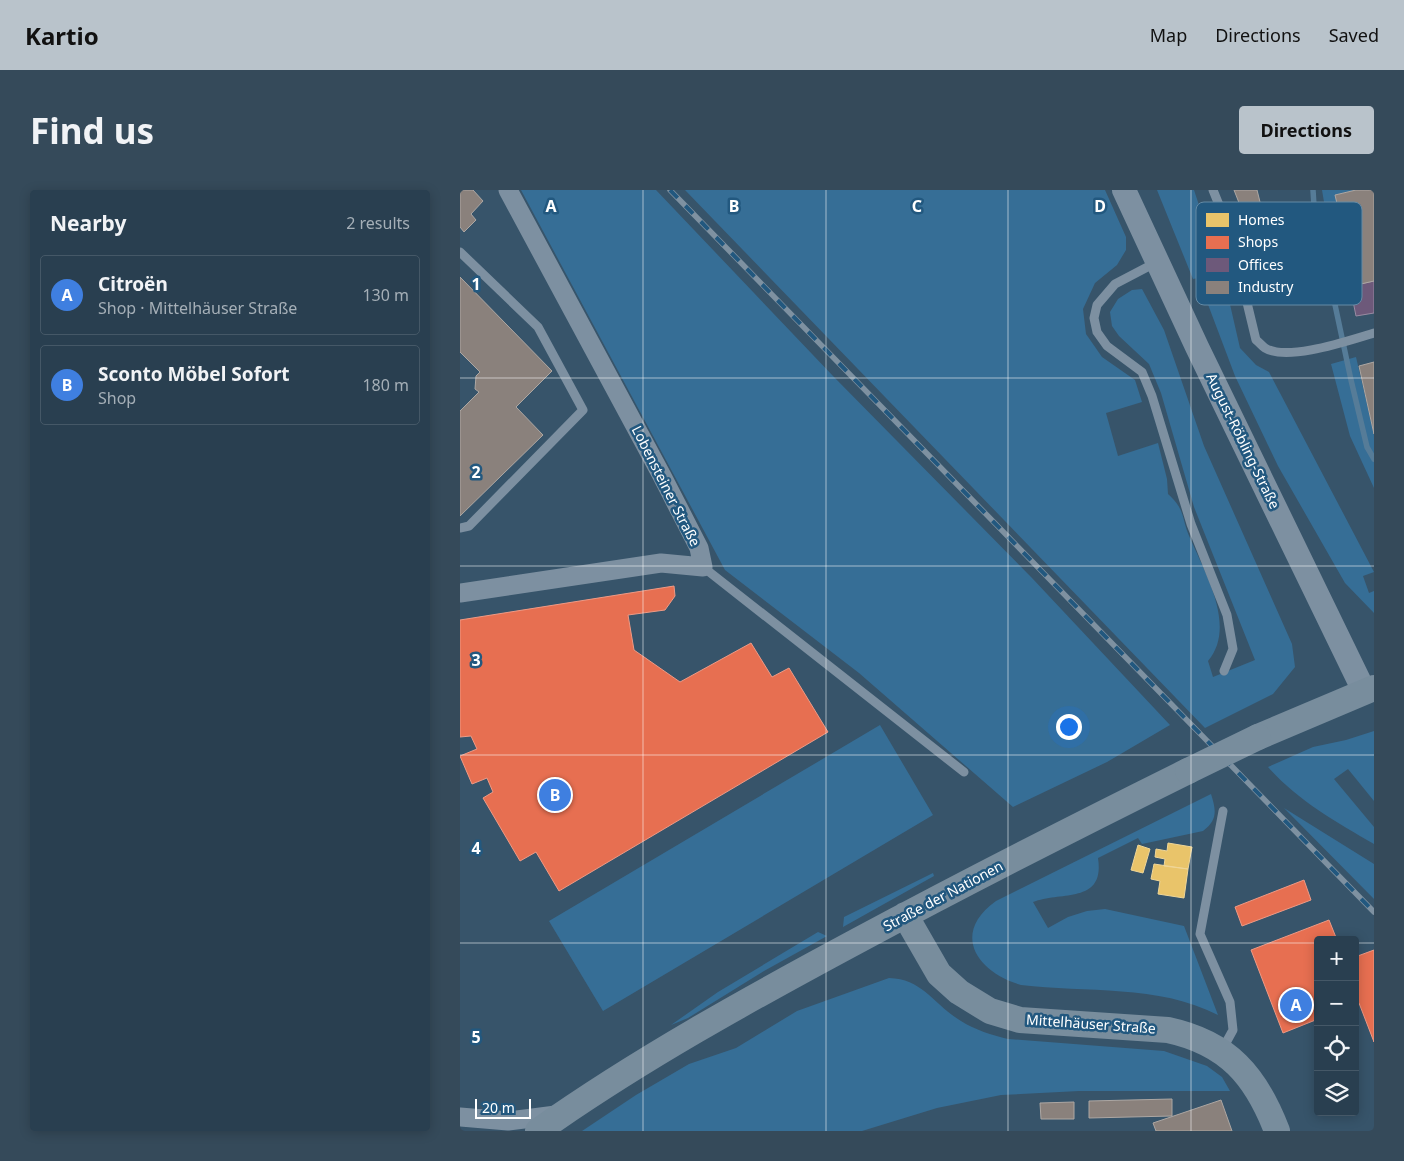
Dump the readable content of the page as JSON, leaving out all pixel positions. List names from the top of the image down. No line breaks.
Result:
{"streets":{"main road":["Straße der Nationen","Mittelhäuser Straße"],"street":["August-Röbling-Straße","Lobensteiner Straße"]},"crossings":[["August-Röbling-Straße","Straße der Nationen"],["Straße der Nationen","Mittelhäuser Straße"]],"legend":["Homes","Shops","Offices","Industry"],"scale_bar":"20 m","page":{"header":"Kartio","nav":["Map","Directions","Saved"],"buttons":"Directions","title":"Find us","heading":["Nearby","2 results"],"list":[{"mark":"A","name":"Citroën","note":"Shop · Mittelhäuser Straße","value":"130 m"},{"mark":"B","name":"Sconto Möbel Sofort","note":"Shop","value":"180 m"}],"pins":["B","A"],"map_buttons":["+","−"],"scale":"20 m"},"grid":{"columns":["A","B","C","D"],"rows":["1","2","3","4","5"]}}
